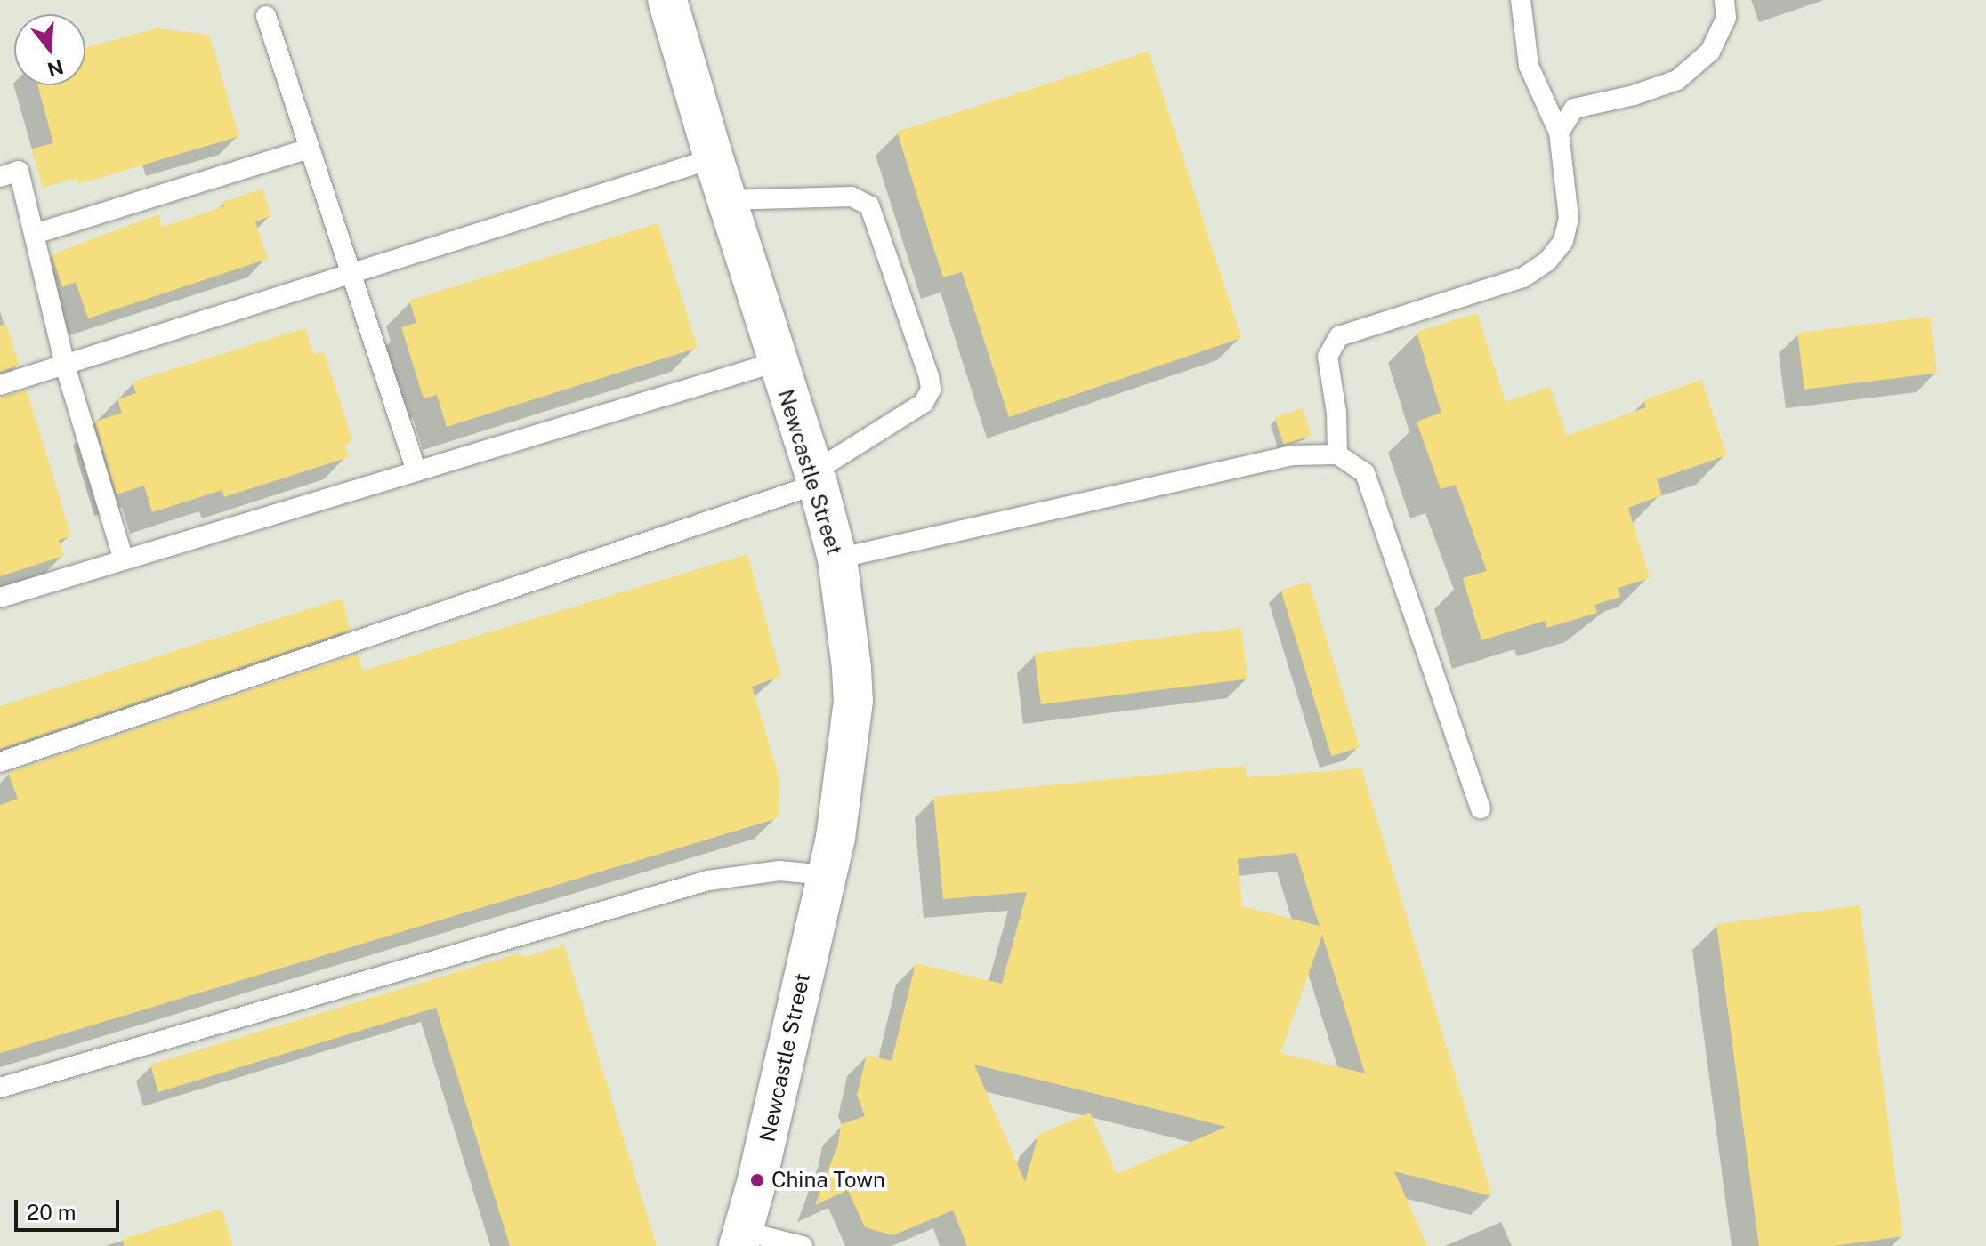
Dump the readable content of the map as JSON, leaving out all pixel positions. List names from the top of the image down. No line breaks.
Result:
{"streets":{"street":["Newcastle Street"]},"places":["China Town"],"scale_bar":"20 m","north":"bottom"}
